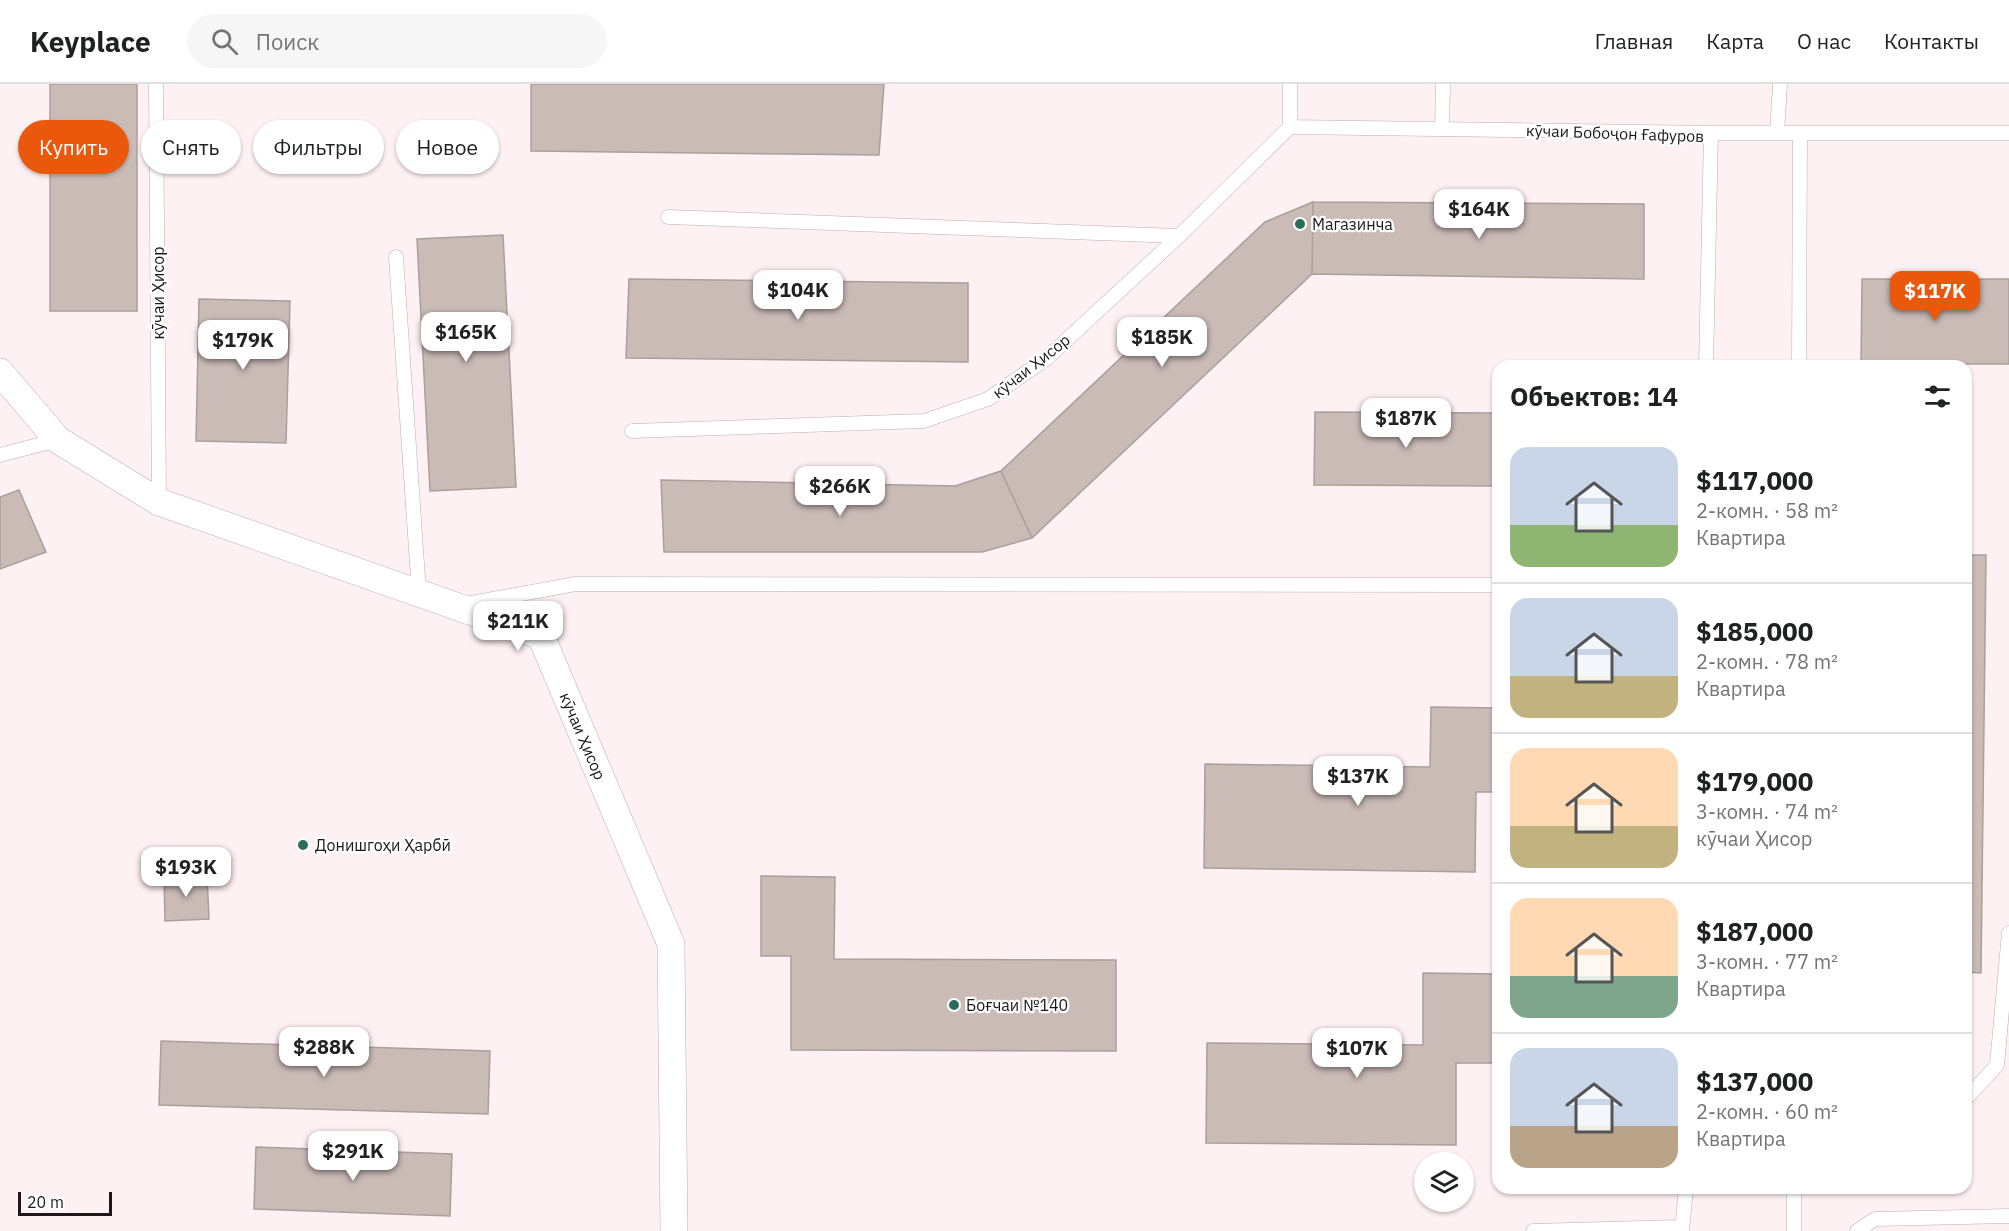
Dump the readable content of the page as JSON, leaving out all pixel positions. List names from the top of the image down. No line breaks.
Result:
{"streets":{"street":["кӯчаи Ҳисор"],"lane":["кӯчаи Бобоҷон Ғафуров"]},"crossings":[["кӯчаи Бобоҷон Ғафуров","кӯчаи Ҳисор"]],"places":["Магазинча","Донишгоҳи Ҳарбӣ","Боғчаи №140"],"scale_bar":"20 m","page":{"header":"Keyplace","search":"Поиск","nav":["Главная","Карта","О нас","Контакты"],"chip":["Купить","Снять","Фильтры","Новое"],"price":["$164K","$104K","$117K","$165K","$185K","$179K","$187K","$266K","$211K","$137K","$193K","$288K","$107K","$291K"],"heading":"Объектов: 14","list":[{"name":"$117,000","note":"2-комн. · 58 m² · Квартира"},{"name":"$185,000","note":"2-комн. · 78 m² · Квартира"},{"name":"$179,000","note":"3-комн. · 74 m² · кӯчаи Ҳисор"},{"name":"$187,000","note":"3-комн. · 77 m² · Квартира"},{"name":"$137,000","note":"2-комн. · 60 m² · Квартира"}],"scale":"20 m"}}
